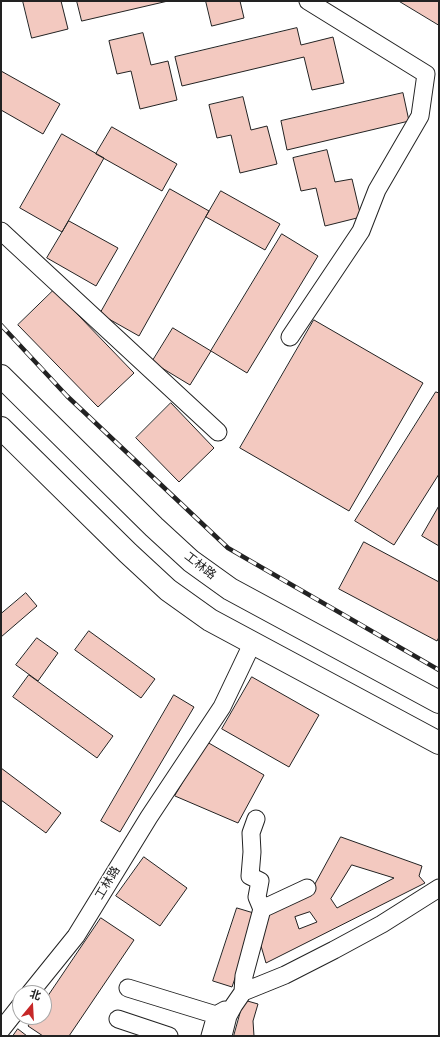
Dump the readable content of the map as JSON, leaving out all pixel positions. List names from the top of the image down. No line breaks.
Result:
{"streets":{"highway":["工林路"]},"north":"top"}
